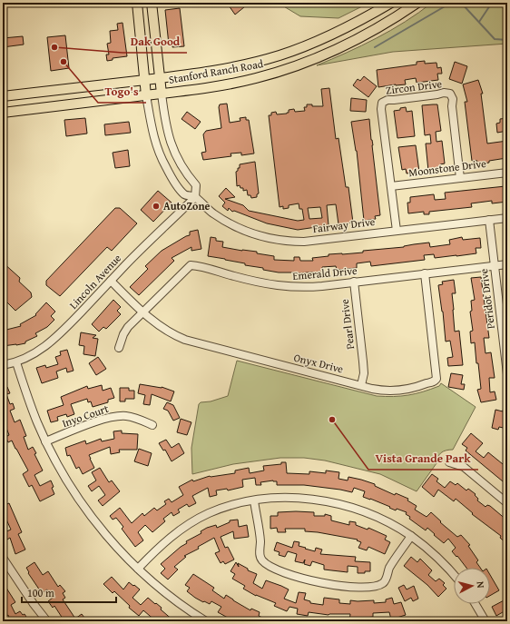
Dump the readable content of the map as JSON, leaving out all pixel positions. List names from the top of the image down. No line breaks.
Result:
{"streets":{"main road":["Stanford Ranch Road","Fairway Drive"],"street":["Zircon Drive","Moonstone Drive","Emerald Drive","Lincoln Avenue","Peridot Drive","Pearl Drive","Onyx Drive","Inyo Court"]},"crossings":[["Stanford Ranch Road","Fairway Drive"],["Zircon Drive","Moonstone Drive"],["Zircon Drive","Fairway Drive"],["Fairway Drive","Lincoln Avenue"],["Fairway Drive","Peridot Drive"],["Emerald Drive","Peridot Drive"],["Emerald Drive","Pearl Drive"],["Emerald Drive","Onyx Drive"],["Lincoln Avenue","Onyx Drive"],["Pearl Drive","Onyx Drive"]],"places":["Dak Good","Togo's","AutoZone","Vista Grande Park"],"scale_bar":"100 m","north":"right"}
